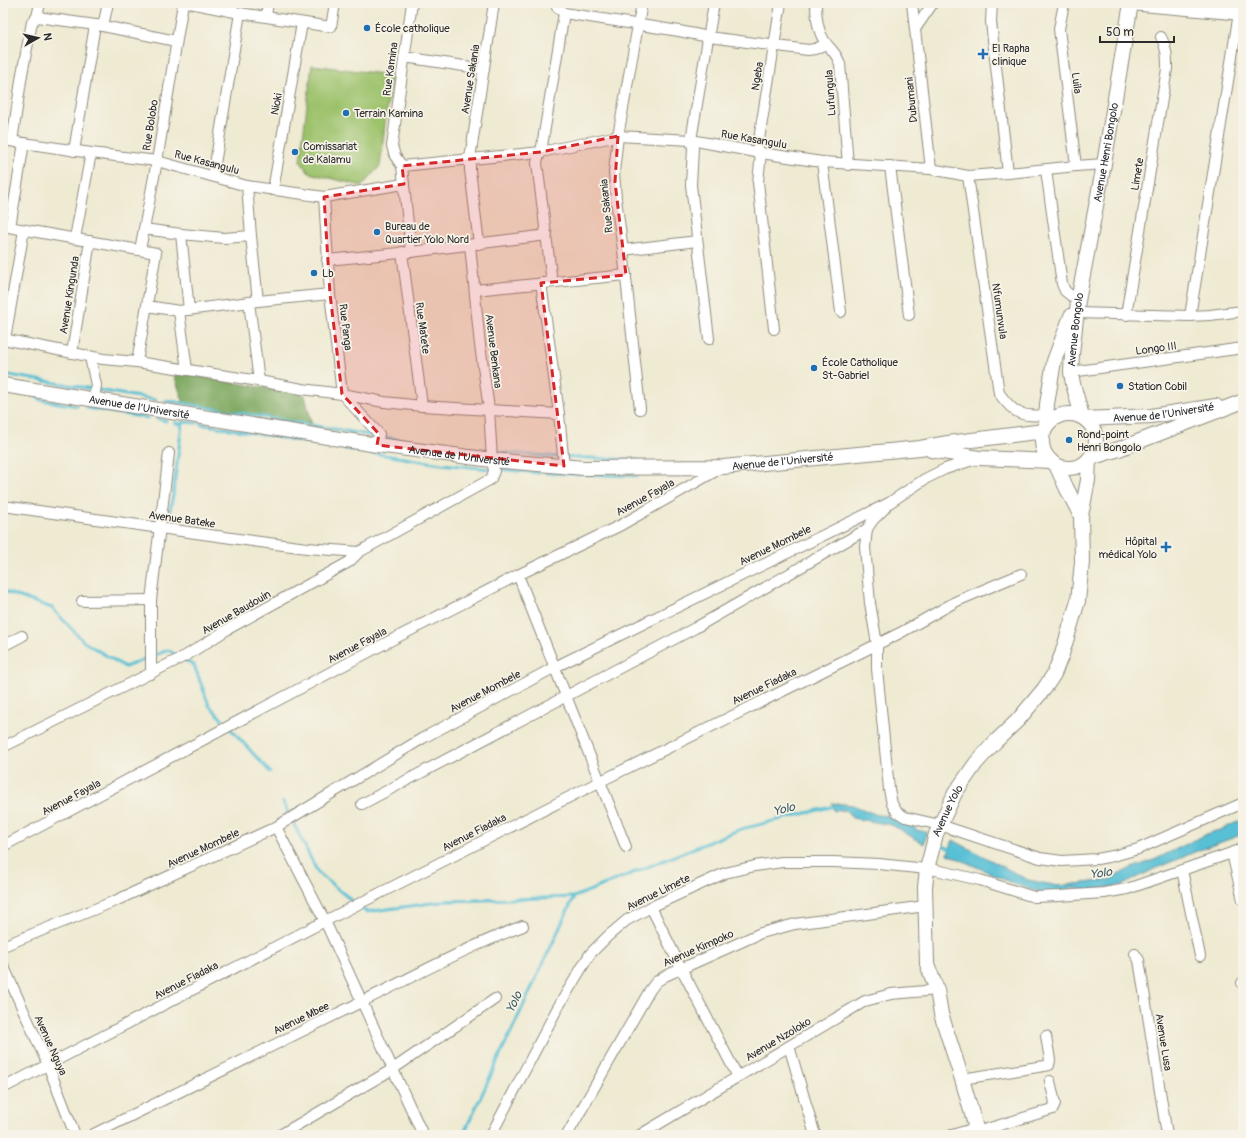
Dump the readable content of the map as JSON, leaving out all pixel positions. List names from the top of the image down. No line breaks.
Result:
{"streets":{"main road":["Avenue Henri Bongolo","Avenue Bongolo","Avenue de l’Université","Avenue Yolo"],"street":["Rue Kamina","Ngeba","Avenue Sakania","Luila","Lufungula","Dubumani","Nioki","Rue Bolobo","Rue Kasangulu","Limete","Rue Sakania","Avenue Kingunda","Nfumunvula","Rue Panga","Rue Matete","Longo III","Avenue Benkana","Avenue Fayala","Avenue Bateke","Avenue Mombele","Avenue Baudouin","Avenue Fiadaka","Avenue Limete","Avenue Kimpoko","Avenue Mbee","Avenue Nzoloko","Avenue Lusa","Avenue Nguya"]},"crossings":[["Rue Kamina","Rue Kasangulu"],["Rue Kamina","Rue Matete"],["Ngeba","Rue Kasangulu"],["Avenue Sakania","Rue Kasangulu"],["Avenue Sakania","Avenue Benkana"],["Luila","Rue Kasangulu"],["Lufungula","Rue Kasangulu"],["Dubumani","Rue Kasangulu"],["Nioki","Rue Kasangulu"],["Rue Bolobo","Rue Kasangulu"],["Rue Kasangulu","Avenue Henri Bongolo"],["Rue Kasangulu","Rue Sakania"],["Rue Kasangulu","Nfumunvula"],["Rue Kasangulu","Rue Panga"],["Rue Kasangulu","Rue Matete"],["Avenue Henri Bongolo","Avenue Bongolo"],["Nfumunvula","Avenue Bongolo"],["Nfumunvula","Avenue de l’Université"],["Nfumunvula","Avenue Yolo"],["Avenue Bongolo","Longo III"],["Avenue Bongolo","Avenue de l’Université"],["Avenue Bongolo","Avenue Yolo"],["Avenue Benkana","Avenue de l’Université"],["Avenue Benkana","Avenue Baudouin"],["Avenue de l’Université","Avenue Fayala"],["Avenue de l’Université","Avenue Mombele"],["Avenue de l’Université","Avenue Yolo"],["Avenue Bateke","Avenue Baudouin"],["Avenue Fiadaka","Avenue Nguya"],["Avenue Yolo","Avenue Limete"],["Avenue Yolo","Avenue Kimpoko"],["Avenue Yolo","Avenue Nzoloko"]],"water":["Yolo"],"places":{"other":["École catholique","Terrain Kamina","Comissariat de Kalamu","Bureau de Quartier Yolo Nord","Lb","École Catholique St-Gabriel","Station Cobil","Rond-point Henri Bongolo"],"health":["El Rapha clinique","Hôpital médical Yolo"]},"scale_bar":"50 m","north":"right"}
